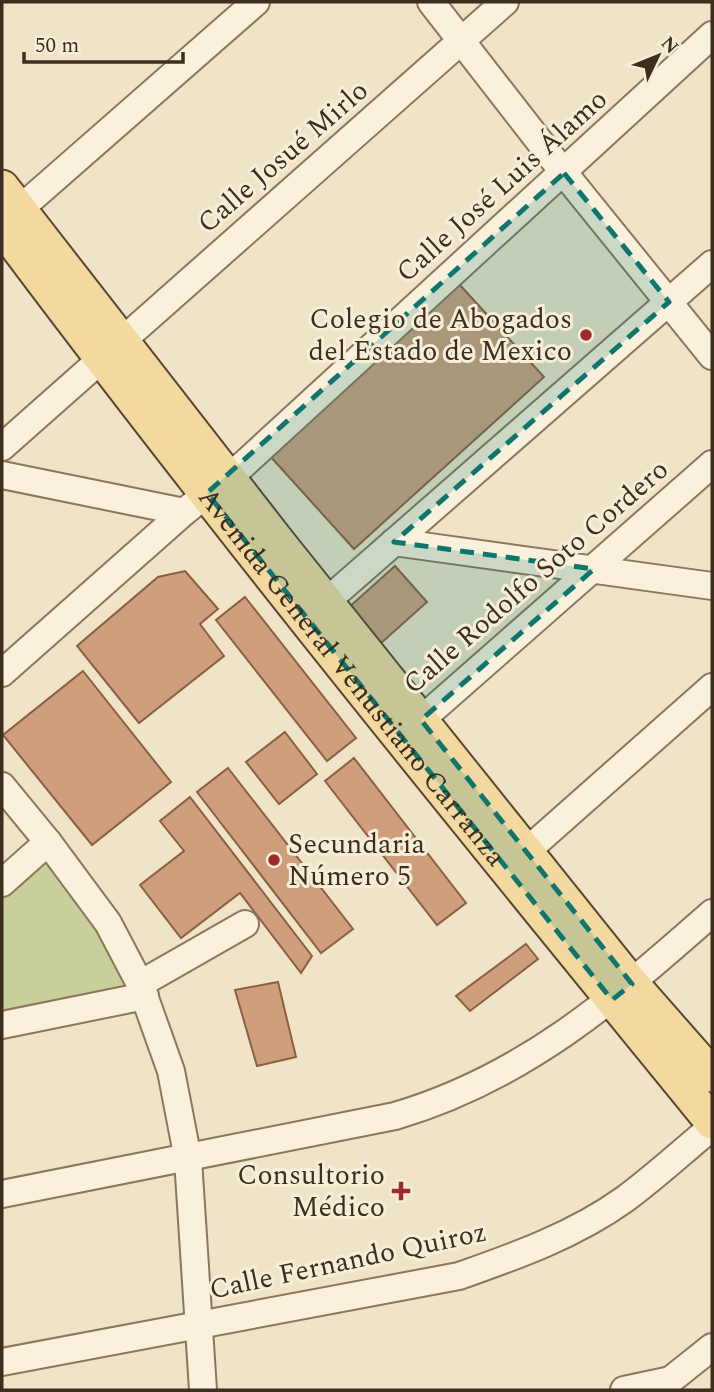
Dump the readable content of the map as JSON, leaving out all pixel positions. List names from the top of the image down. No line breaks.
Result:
{"streets":{"main road":["Avenida General Venustiano Carranza"],"street":["Calle Josué Mirlo","Calle José Luis Álamo","Calle Rodolfo Soto Cordero","Calle Fernando Quiroz"]},"crossings":[["Calle Josué Mirlo","Avenida General Venustiano Carranza"],["Calle José Luis Álamo","Avenida General Venustiano Carranza"],["Calle Rodolfo Soto Cordero","Avenida General Venustiano Carranza"]],"places":{"other":["Colegio de Abogados del Estado de Mexico","Secundaria Número 5"],"health":["Consultorio Médico"]},"scale_bar":"50 m","north":"top right"}
